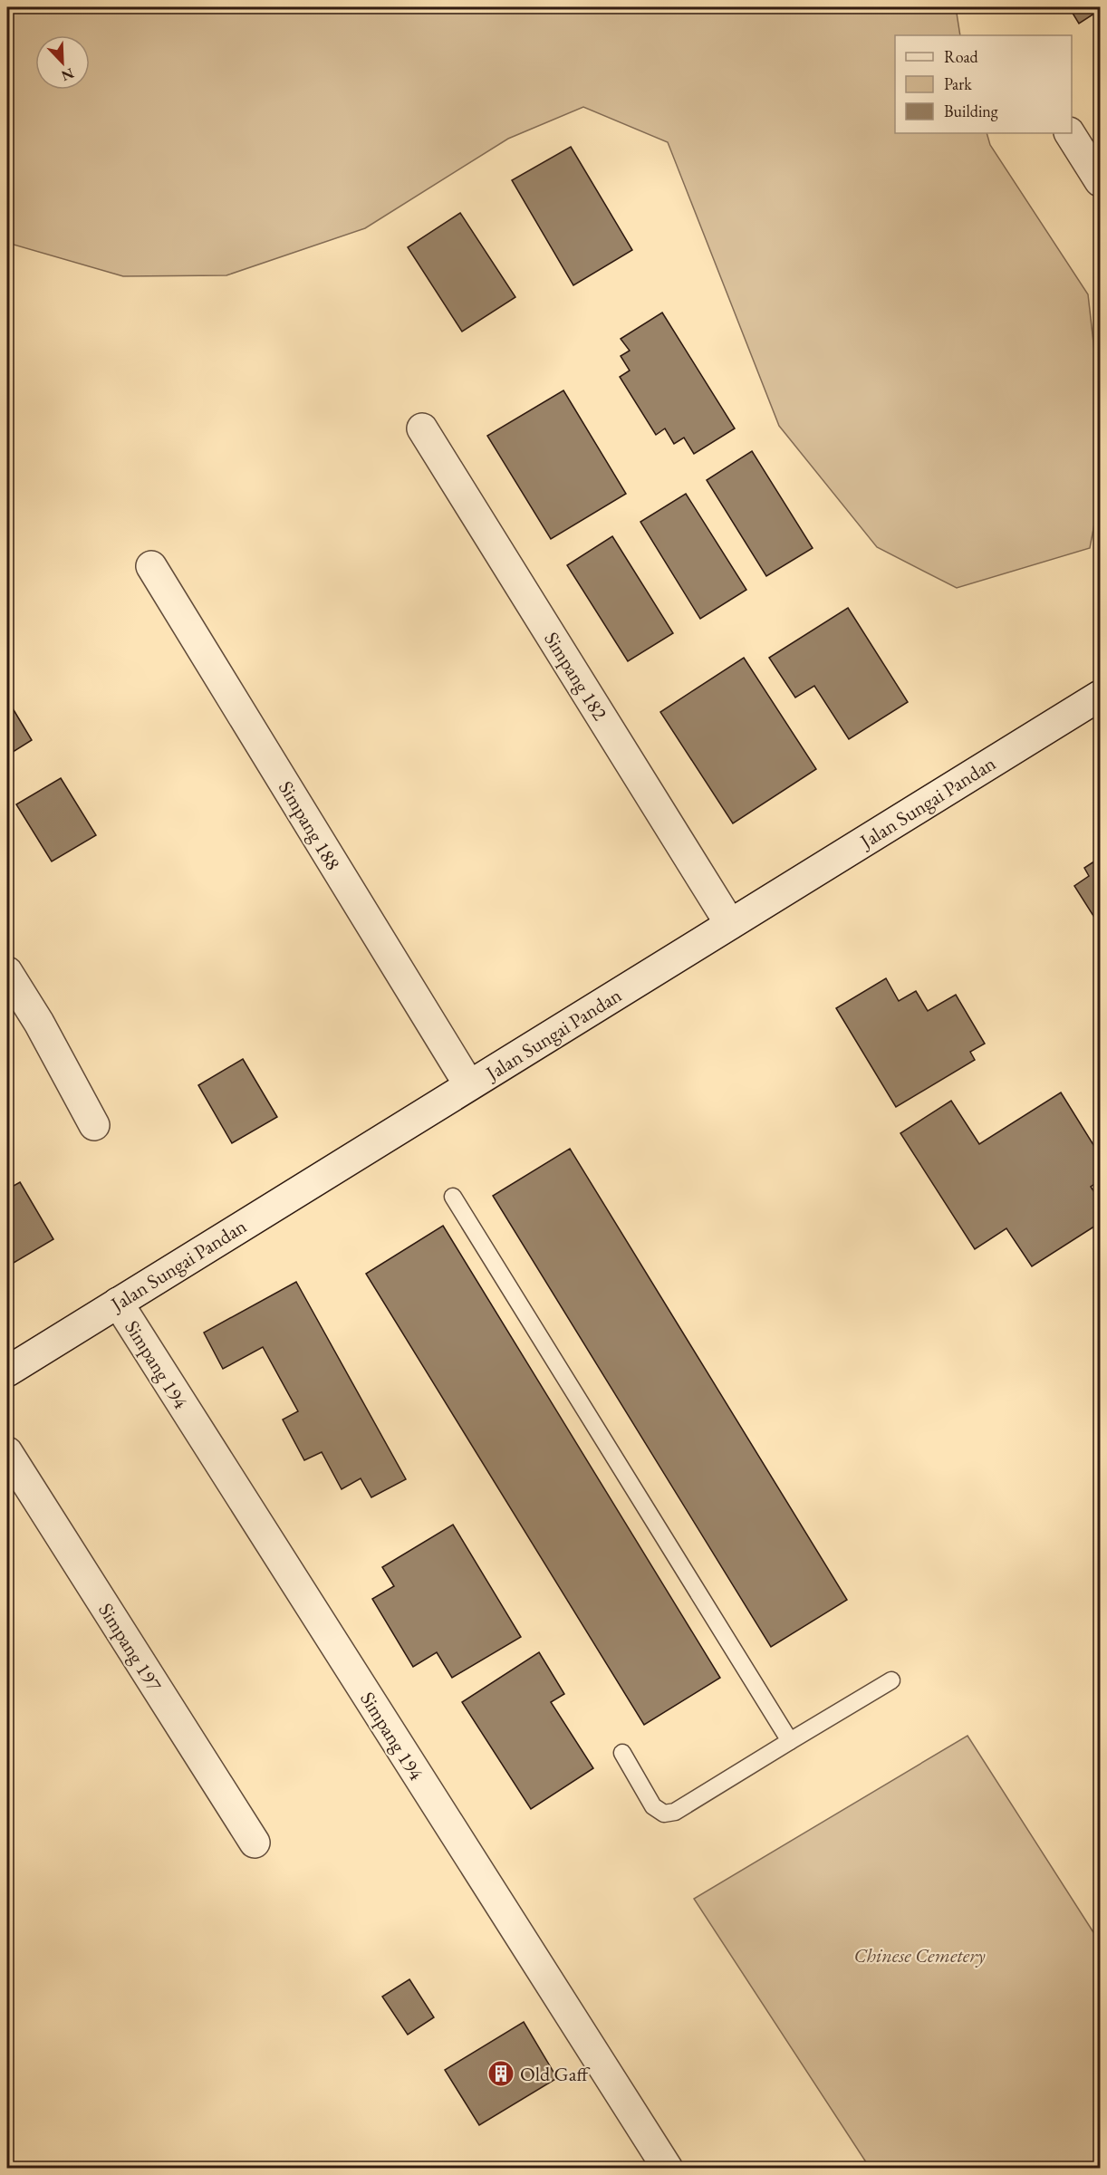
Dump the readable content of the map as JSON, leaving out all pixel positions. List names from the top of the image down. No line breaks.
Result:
{"streets":{"street":["Simpang 182","Jalan Sungai Pandan","Simpang 188","Simpang 194","Simpang 197"]},"crossings":[["Simpang 182","Jalan Sungai Pandan"],["Jalan Sungai Pandan","Simpang 188"],["Jalan Sungai Pandan","Simpang 194"]],"parks":["Chinese Cemetery"],"places":{"building":["Old Gaff"]},"legend":["Road","Park","Building"],"north":"bottom right"}
